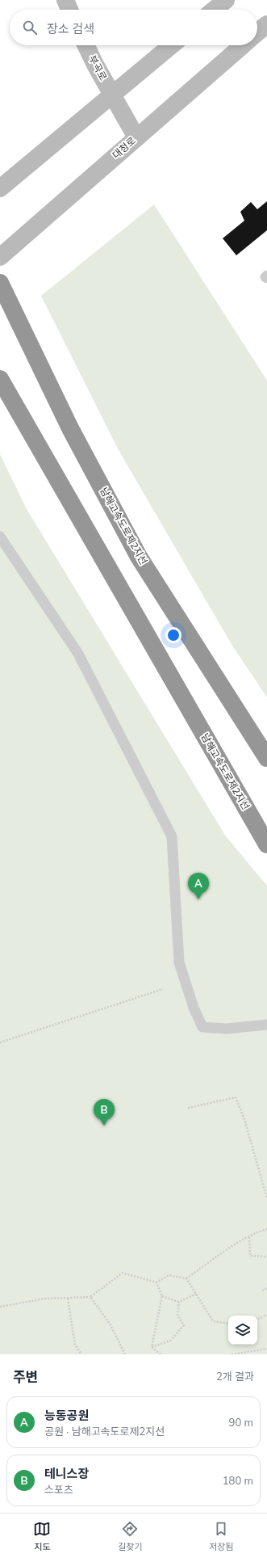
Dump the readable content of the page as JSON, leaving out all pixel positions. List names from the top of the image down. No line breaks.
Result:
{"streets":{"highway":["남해고속도로제2지선"],"main road":["부곡로","대청로"]},"crossings":[["부곡로","대청로"]],"page":{"search":"장소 검색","pins":["A","B"],"heading":["주변","2개 결과"],"list":[{"mark":"A","name":"능동공원","note":"공원 · 남해고속도로제2지선","value":"90 m"},{"mark":"B","name":"테니스장","note":"스포츠","value":"180 m"}],"nav":["지도","길찾기","저장됨"]}}
